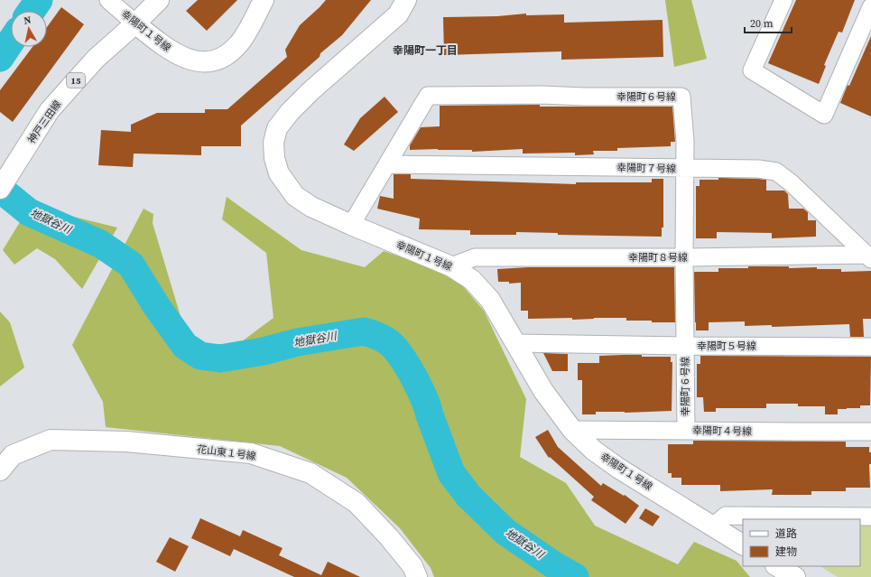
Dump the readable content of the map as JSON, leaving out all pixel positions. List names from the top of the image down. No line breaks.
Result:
{"streets":{"street":["幸陽町１号線","15","幸陽町６号線","神戸三田線","幸陽町７号線","幸陽町８号線","幸陽町５号線","幸陽町４号線","花山東１号線"]},"crossings":[["幸陽町１号線","幸陽町６号線"],["幸陽町１号線","神戸三田線"],["幸陽町１号線","幸陽町８号線"],["幸陽町１号線","幸陽町５号線"],["幸陽町１号線","幸陽町４号線"],["幸陽町６号線","幸陽町７号線"],["幸陽町６号線","幸陽町８号線"],["幸陽町６号線","幸陽町５号線"],["幸陽町６号線","幸陽町４号線"],["幸陽町７号線","幸陽町８号線"]],"districts":["幸陽町一丁目"],"water":["地獄谷川"],"legend":["道路","建物"],"scale_bar":"20 m","north":"top"}
